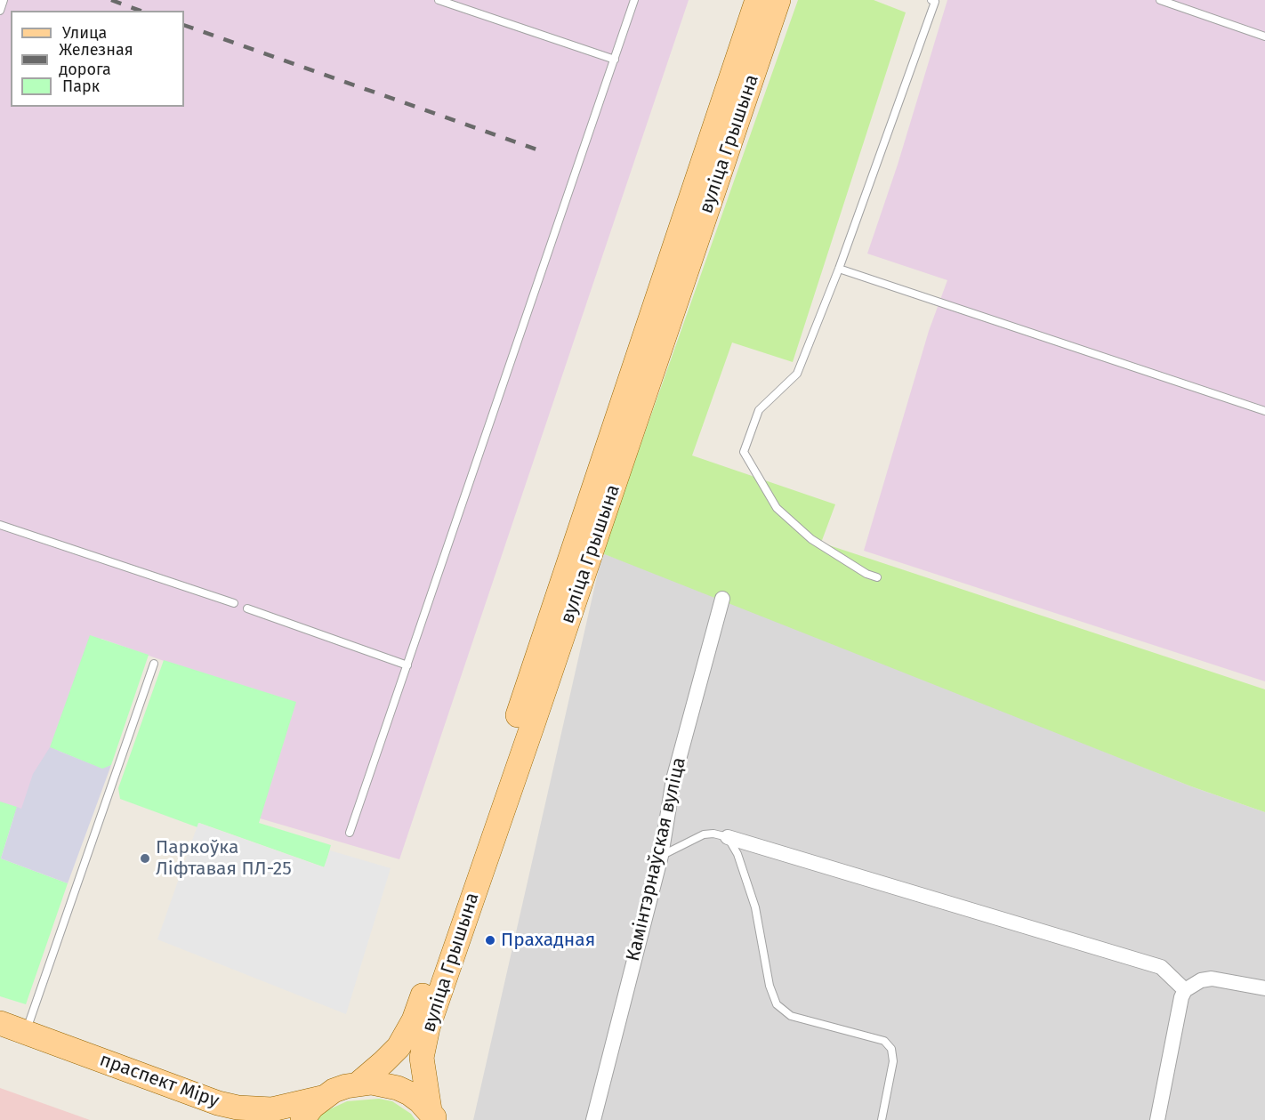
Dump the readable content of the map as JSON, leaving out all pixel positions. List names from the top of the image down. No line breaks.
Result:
{"streets":{"main road":["вуліца Грышына","праспект Міру"],"street":["Камінтэрнаўская вуліца"]},"places":["Паркоўка Ліфтавая ПЛ-25","Прахадная"],"legend":["Улица","Железная дорога","Парк"]}
